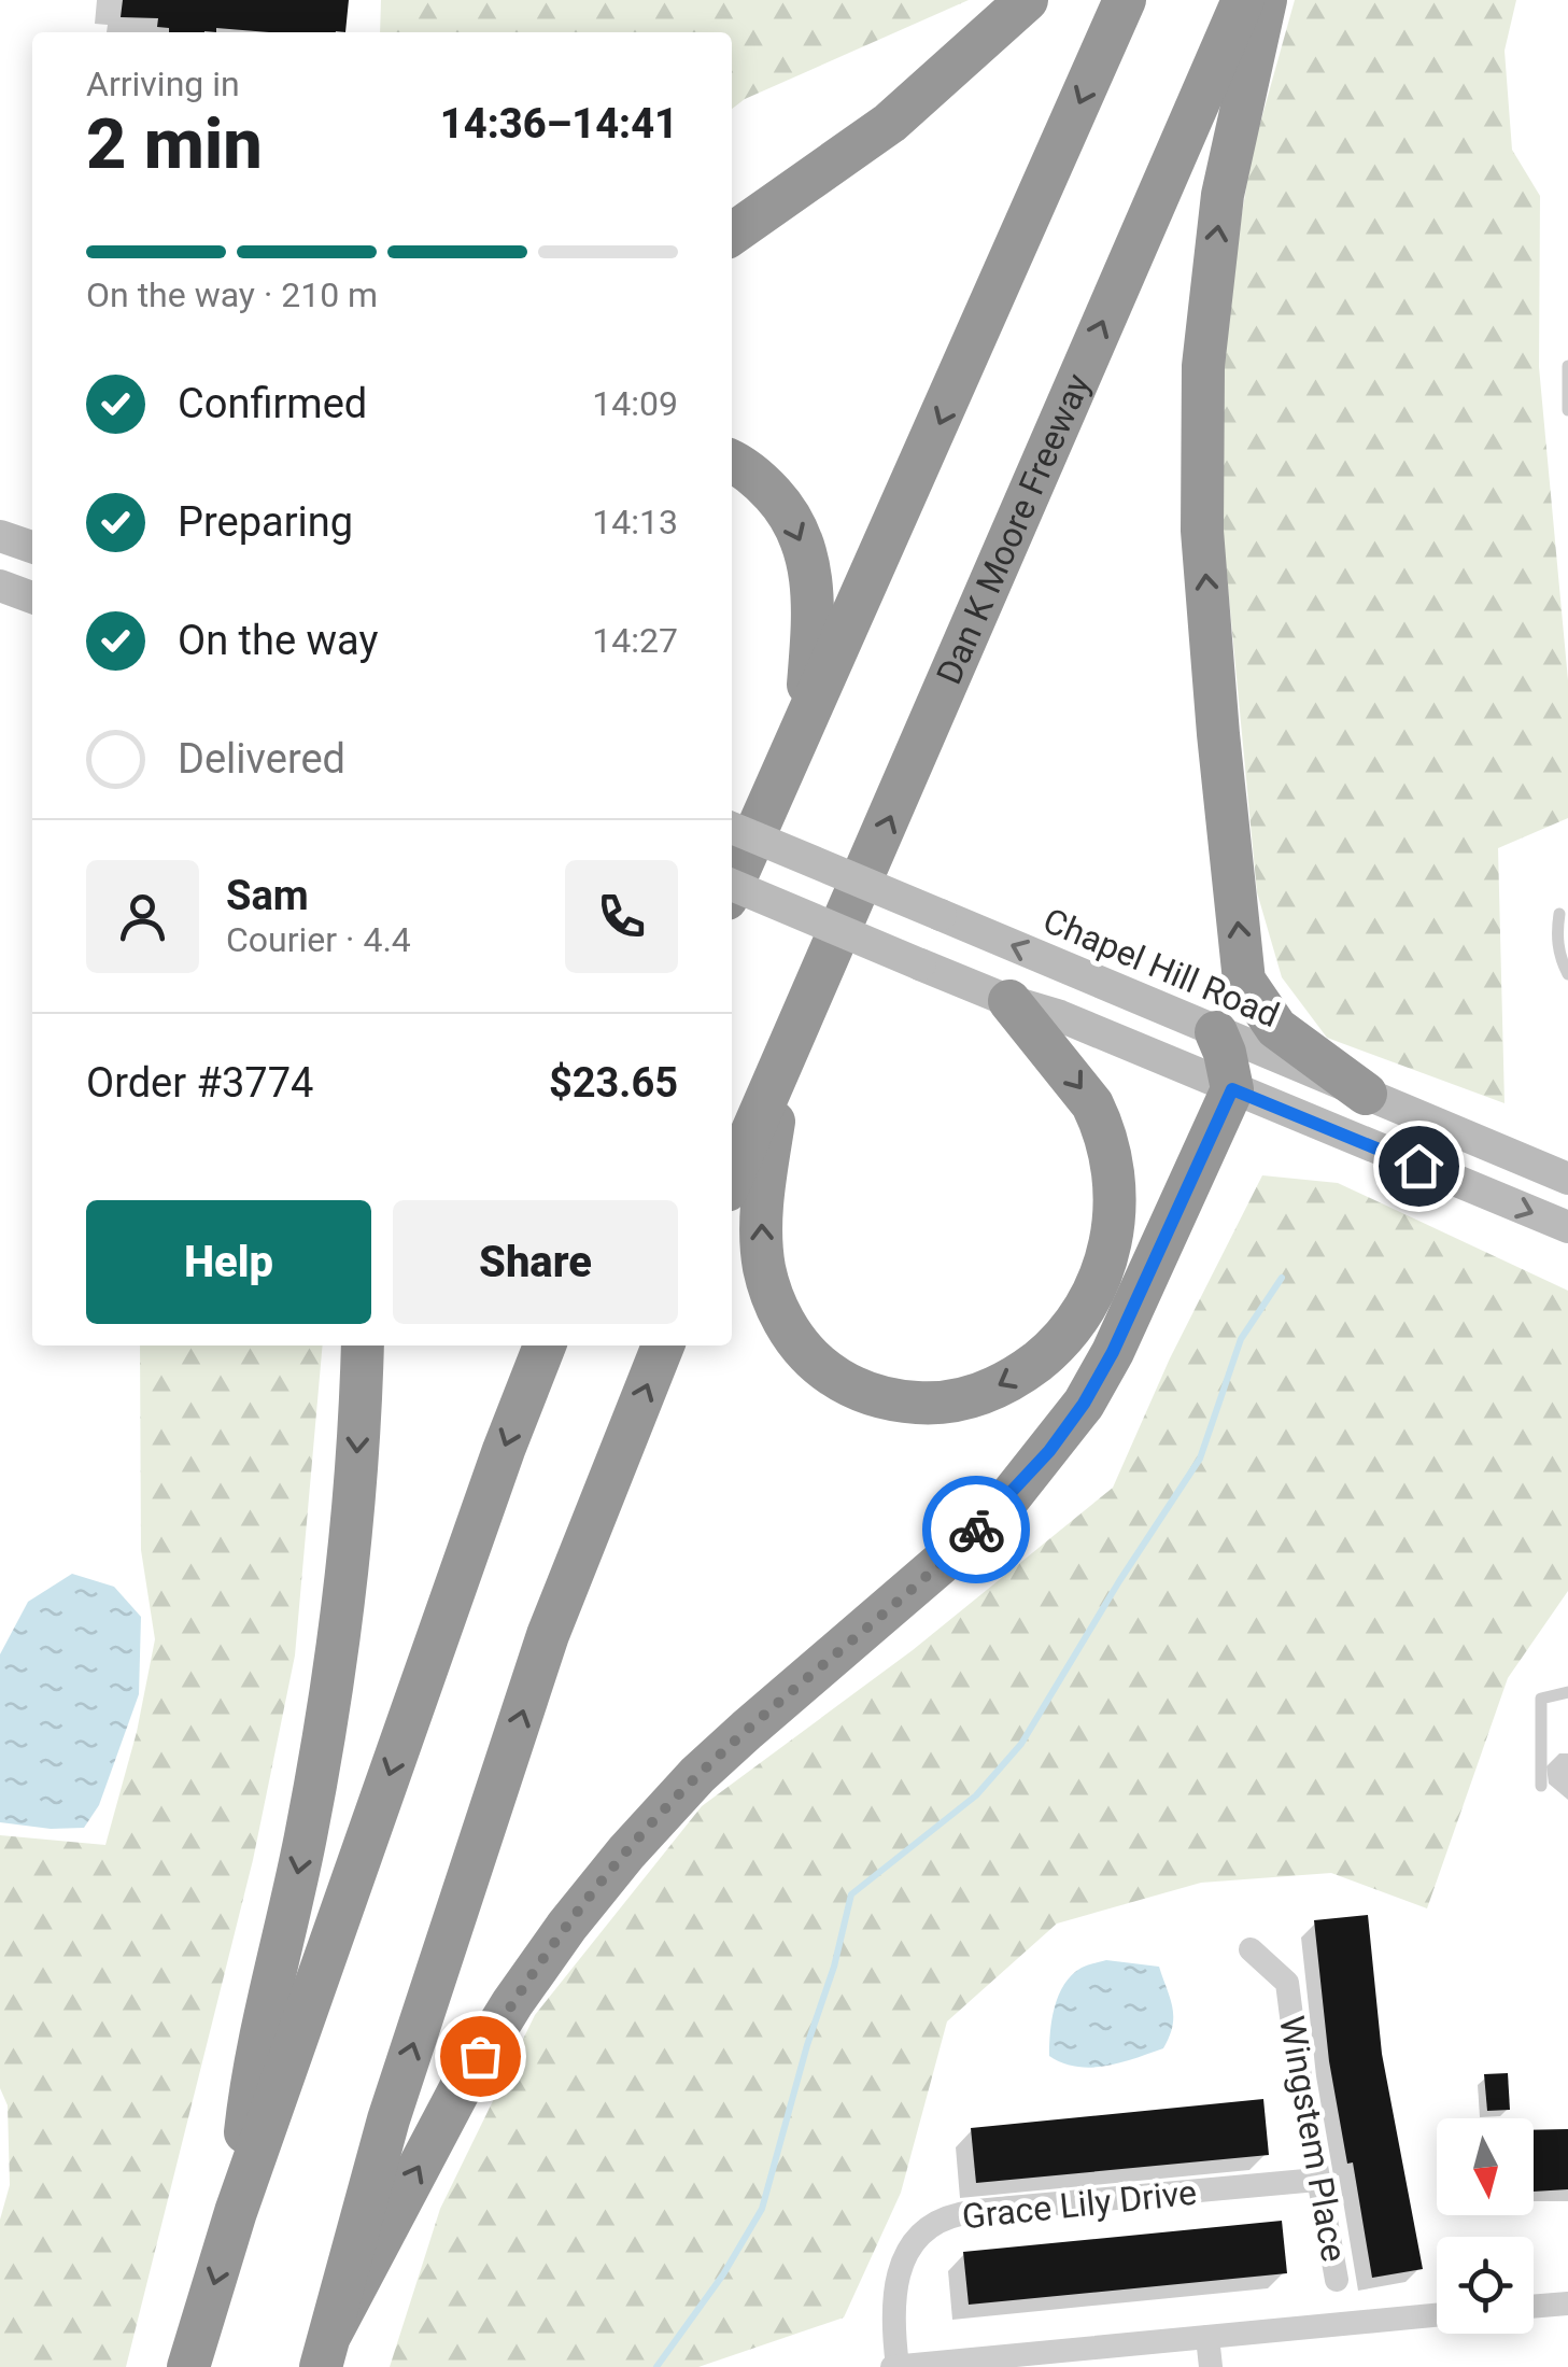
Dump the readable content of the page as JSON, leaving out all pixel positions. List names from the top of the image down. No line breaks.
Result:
{"streets":{"highway":["Dan K Moore Freeway"],"main road":["Chapel Hill Road"],"street":["Wingstem Place","Grace Lily Drive"]},"crossings":[["Wingstem Place","Grace Lily Drive"]],"north":"bottom","page":{"heading":["2 min","Arriving in","14:36–14:41"],"panel":["Sam","Courier · 4.4","Order #3774","$23.65"],"bar":"On the way · 210 m","list":[["Confirmed","14:09"],["Preparing","14:13"],["On the way","14:27"],"Delivered"],"buttons":["Help","Share"]}}
